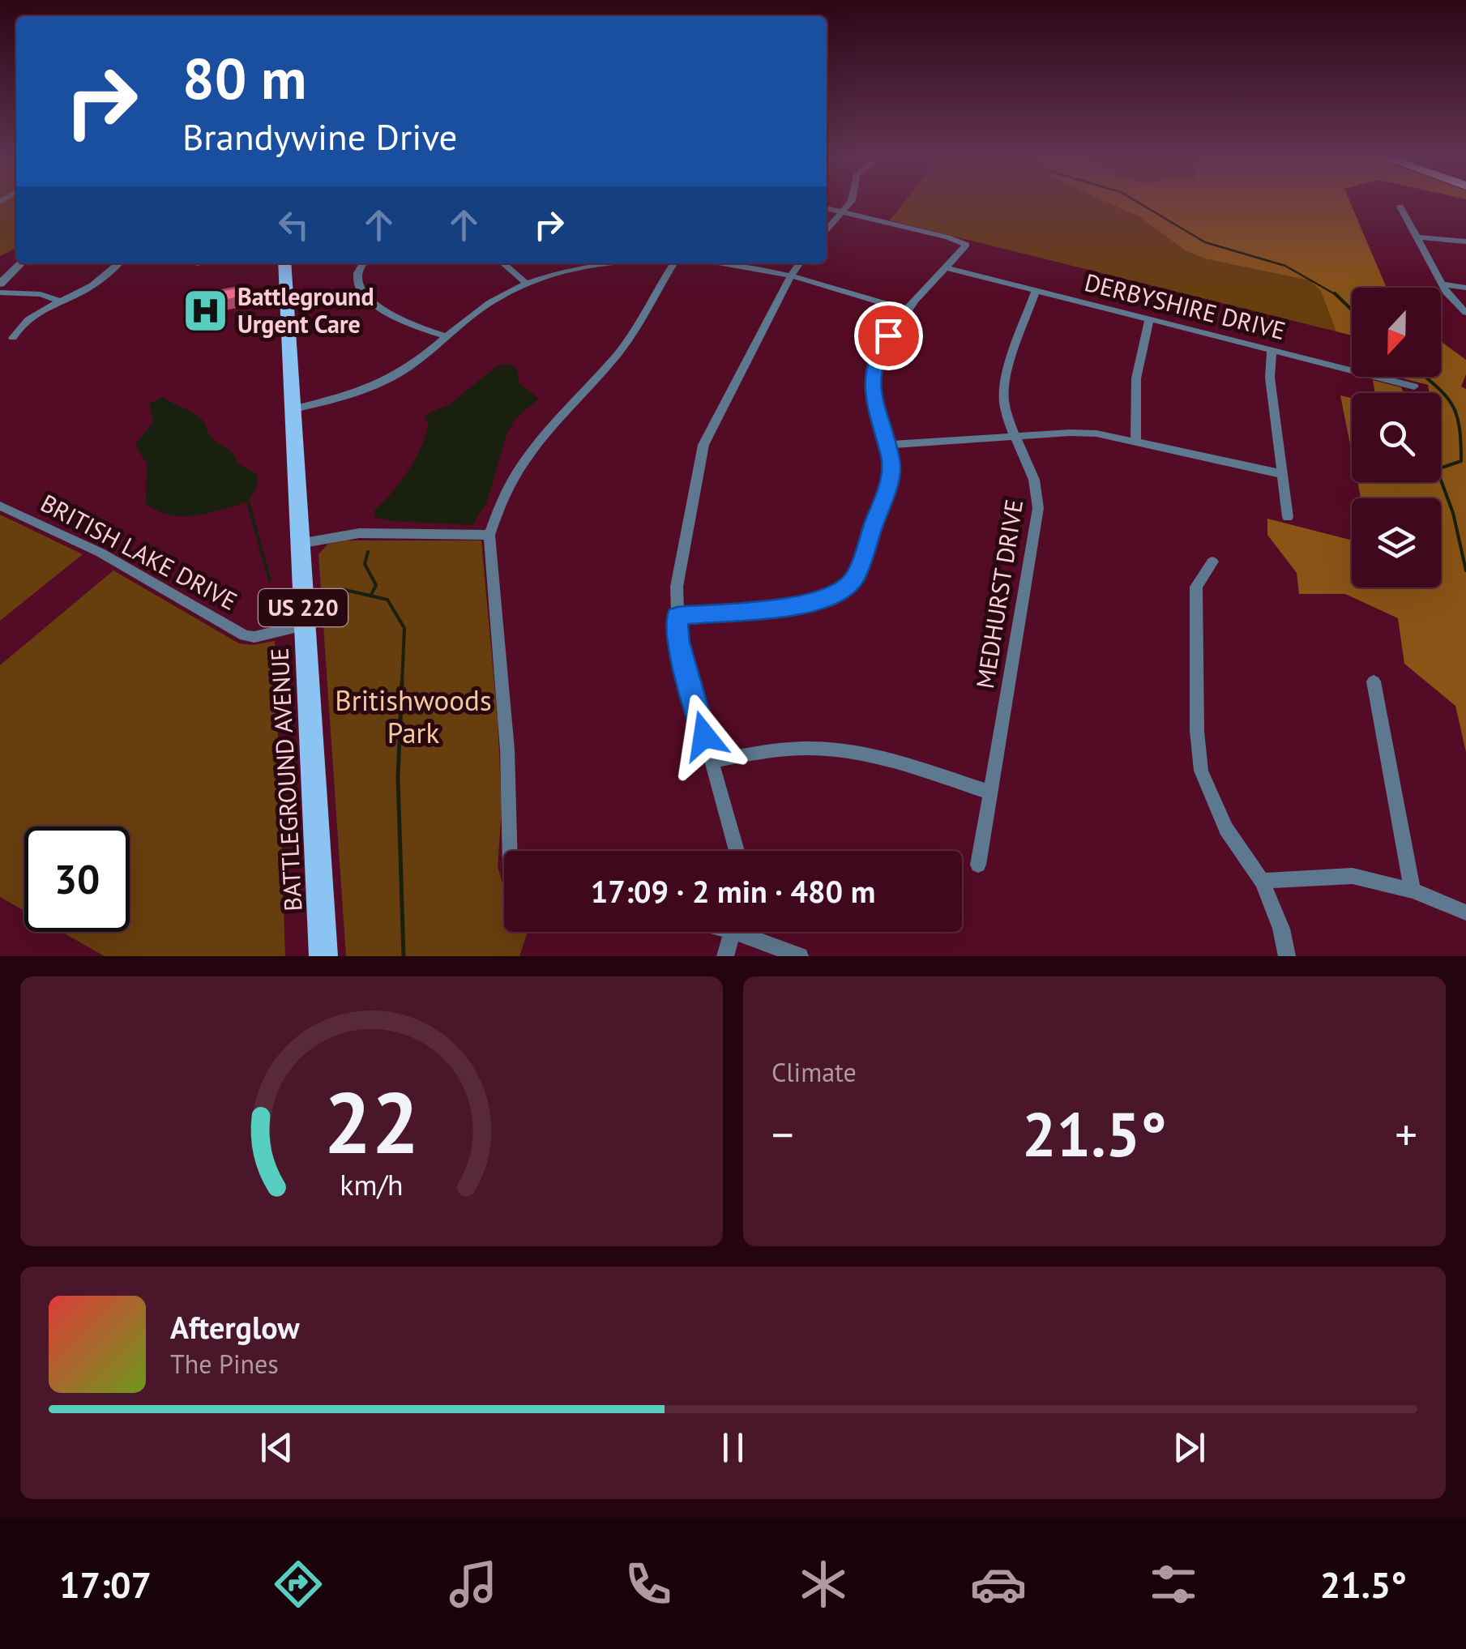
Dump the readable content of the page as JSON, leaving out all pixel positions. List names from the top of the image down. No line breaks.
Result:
{"streets":{"main road":["US 220","BATTLEGROUND AVENUE"],"street":["DERBYSHIRE DRIVE","BRITISH LAKE DRIVE","MEDHURST DRIVE"]},"crossings":[["DERBYSHIRE DRIVE","MEDHURST DRIVE"],["BRITISH LAKE DRIVE","BATTLEGROUND AVENUE"]],"parks":["Britishwoods Park"],"places":{"hospital":["Battleground Urgent Care"]},"north":"bottom","page":{"turn":["80 m","Brandywine Drive"],"limit":"30","trip":"17:09 · 2 min · 480 m","tile":"Climate","heat":["−","21.5°","+"],"song":["Afterglow","The Pines"],"tabs":["17:07","21.5°"],"gauge":["22","km/h"]}}
